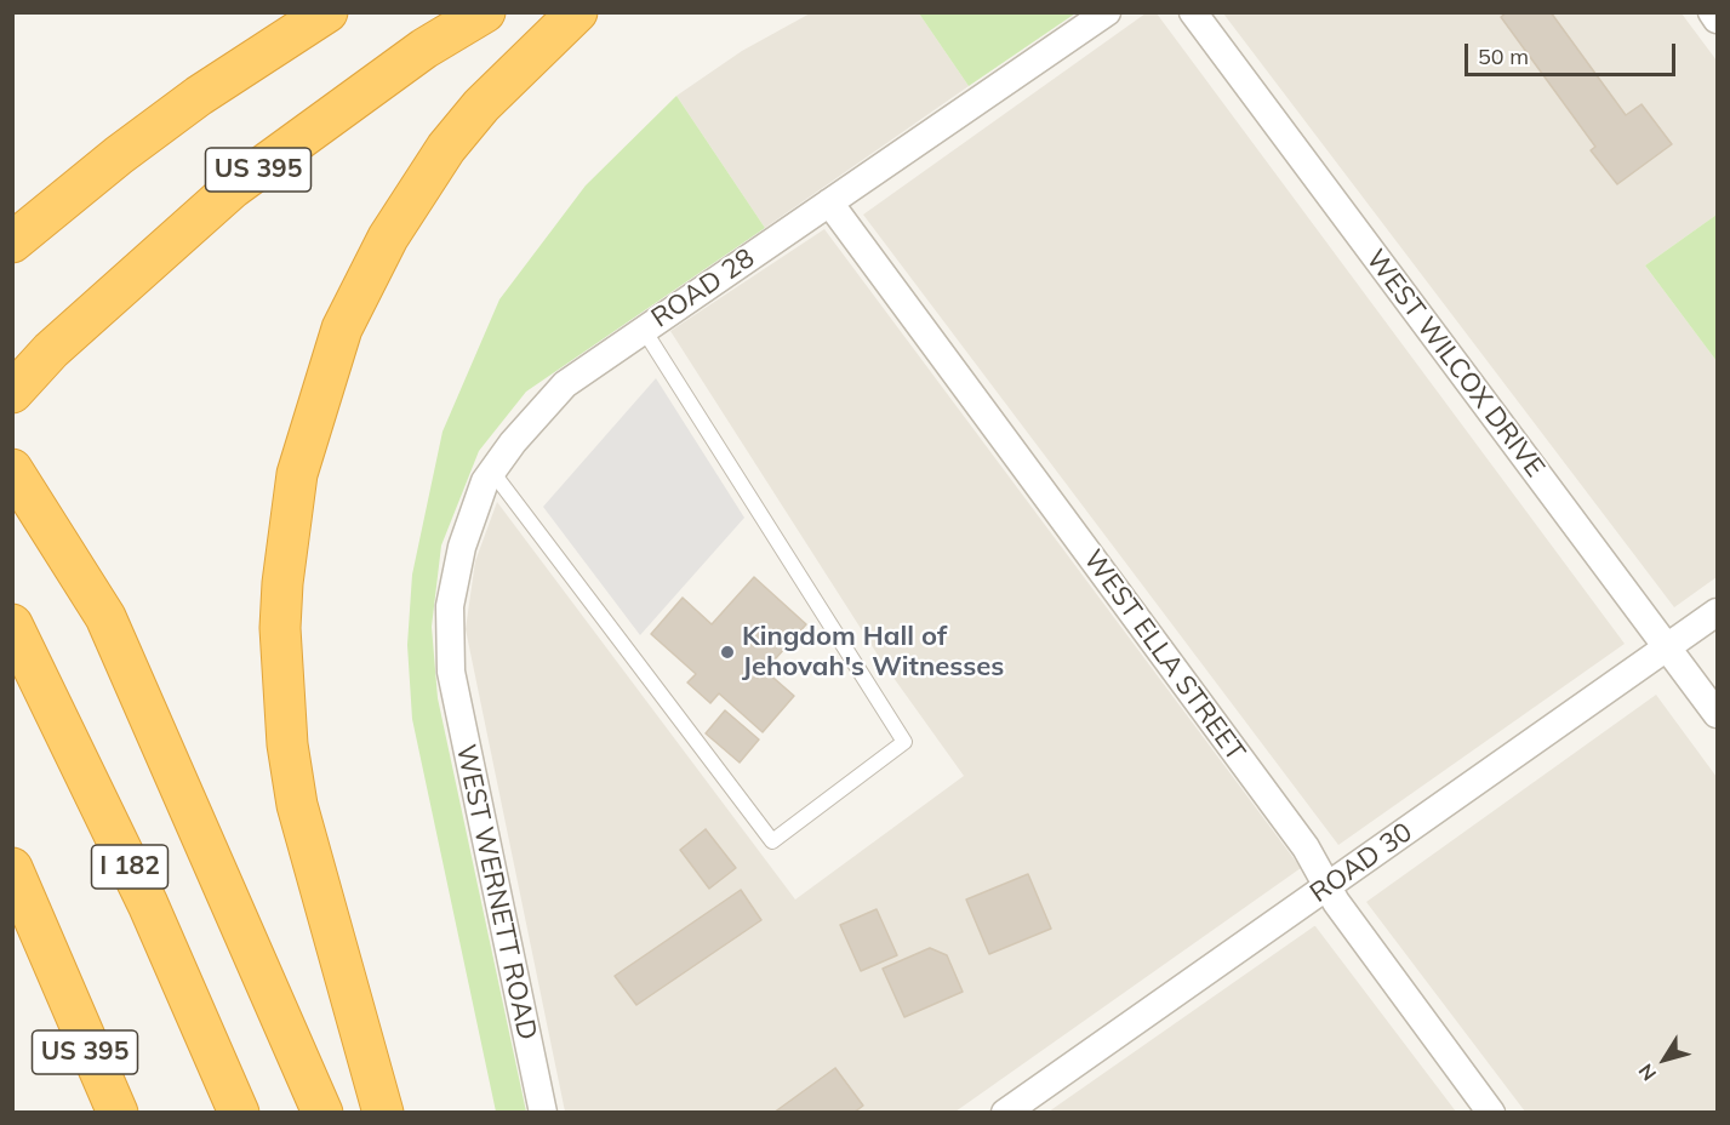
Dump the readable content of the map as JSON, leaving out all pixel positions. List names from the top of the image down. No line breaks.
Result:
{"streets":{"highway":["US 395","I 182"],"street":["ROAD 28","WEST WILCOX DRIVE","WEST ELLA STREET","ROAD 30","WEST WERNETT ROAD"]},"crossings":[["ROAD 28","WEST ELLA STREET"],["ROAD 28","WEST WERNETT ROAD"],["WEST WILCOX DRIVE","ROAD 30"],["WEST ELLA STREET","ROAD 30"]],"places":["Kingdom Hall of Jehovah's Witnesses"],"scale_bar":"50 m","north":"bottom left"}
